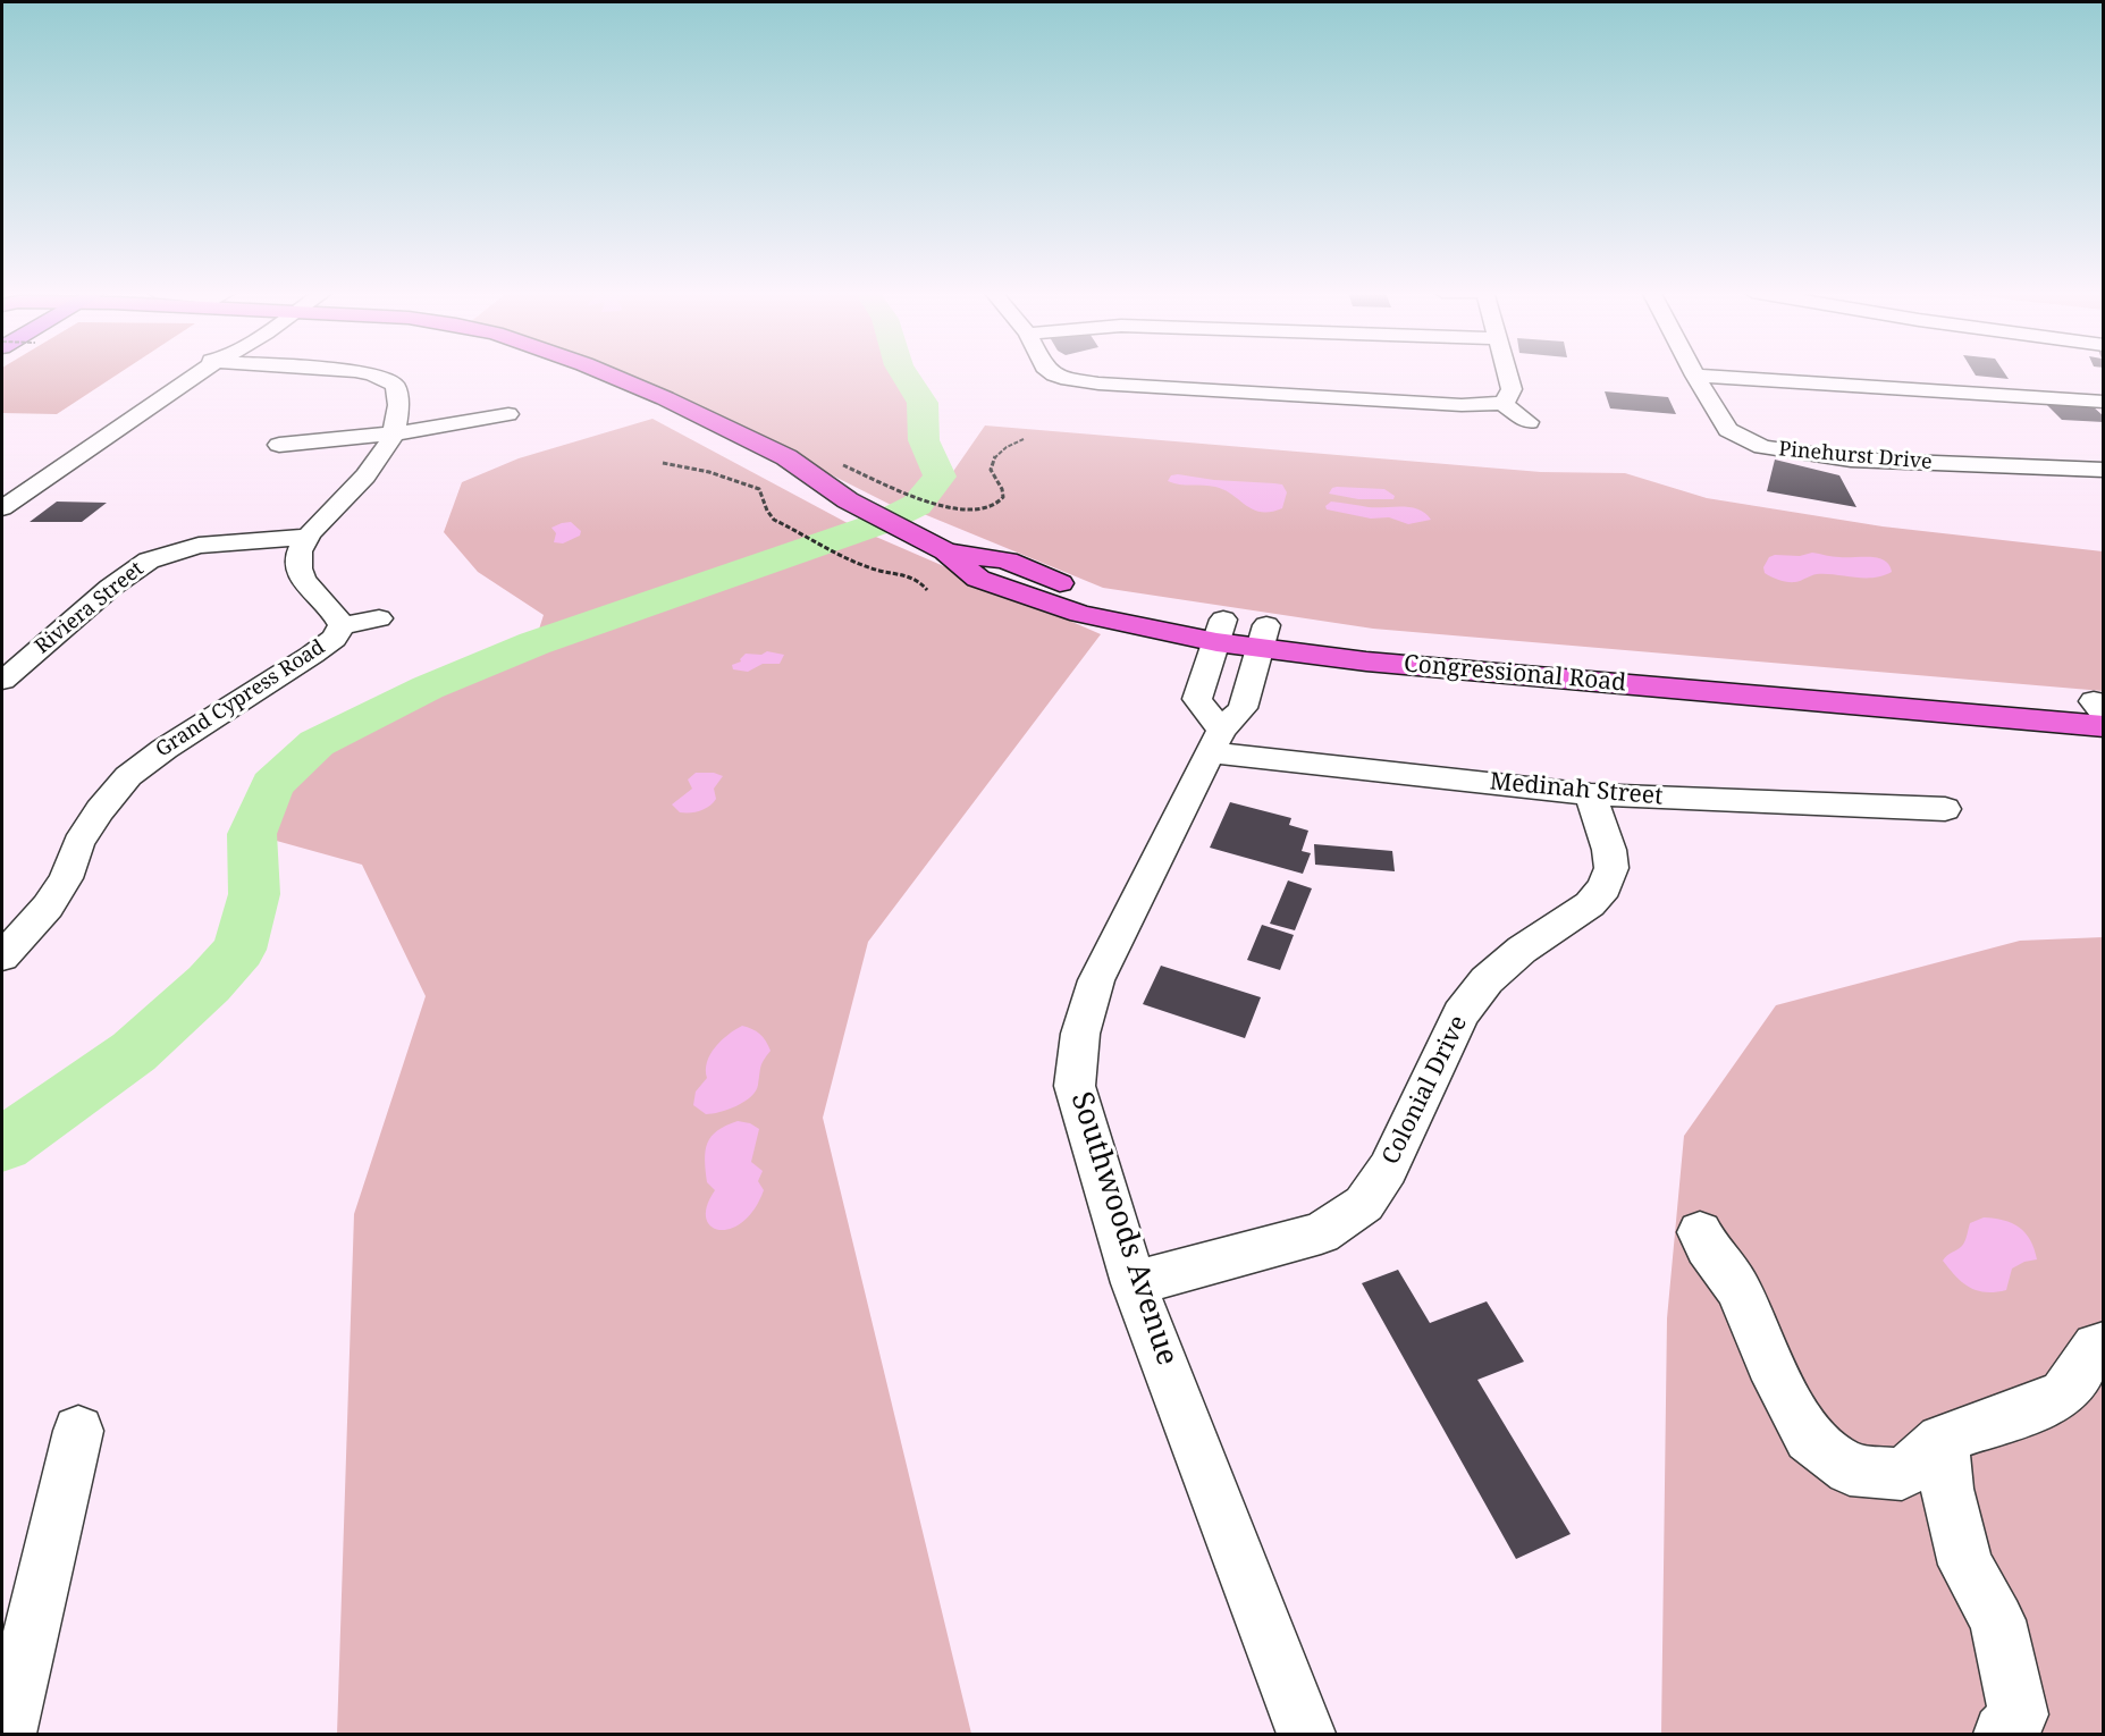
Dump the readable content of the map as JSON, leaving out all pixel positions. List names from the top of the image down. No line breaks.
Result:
{"streets":{"main road":["Congressional Road"],"street":["Pinehurst Drive","Riviera Street","Grand Cypress Road","Medinah Street","Colonial Drive","Southwoods Avenue"]},"crossings":[["Riviera Street","Grand Cypress Road"],["Congressional Road","Southwoods Avenue"],["Medinah Street","Colonial Drive"],["Medinah Street","Southwoods Avenue"],["Colonial Drive","Southwoods Avenue"]]}
